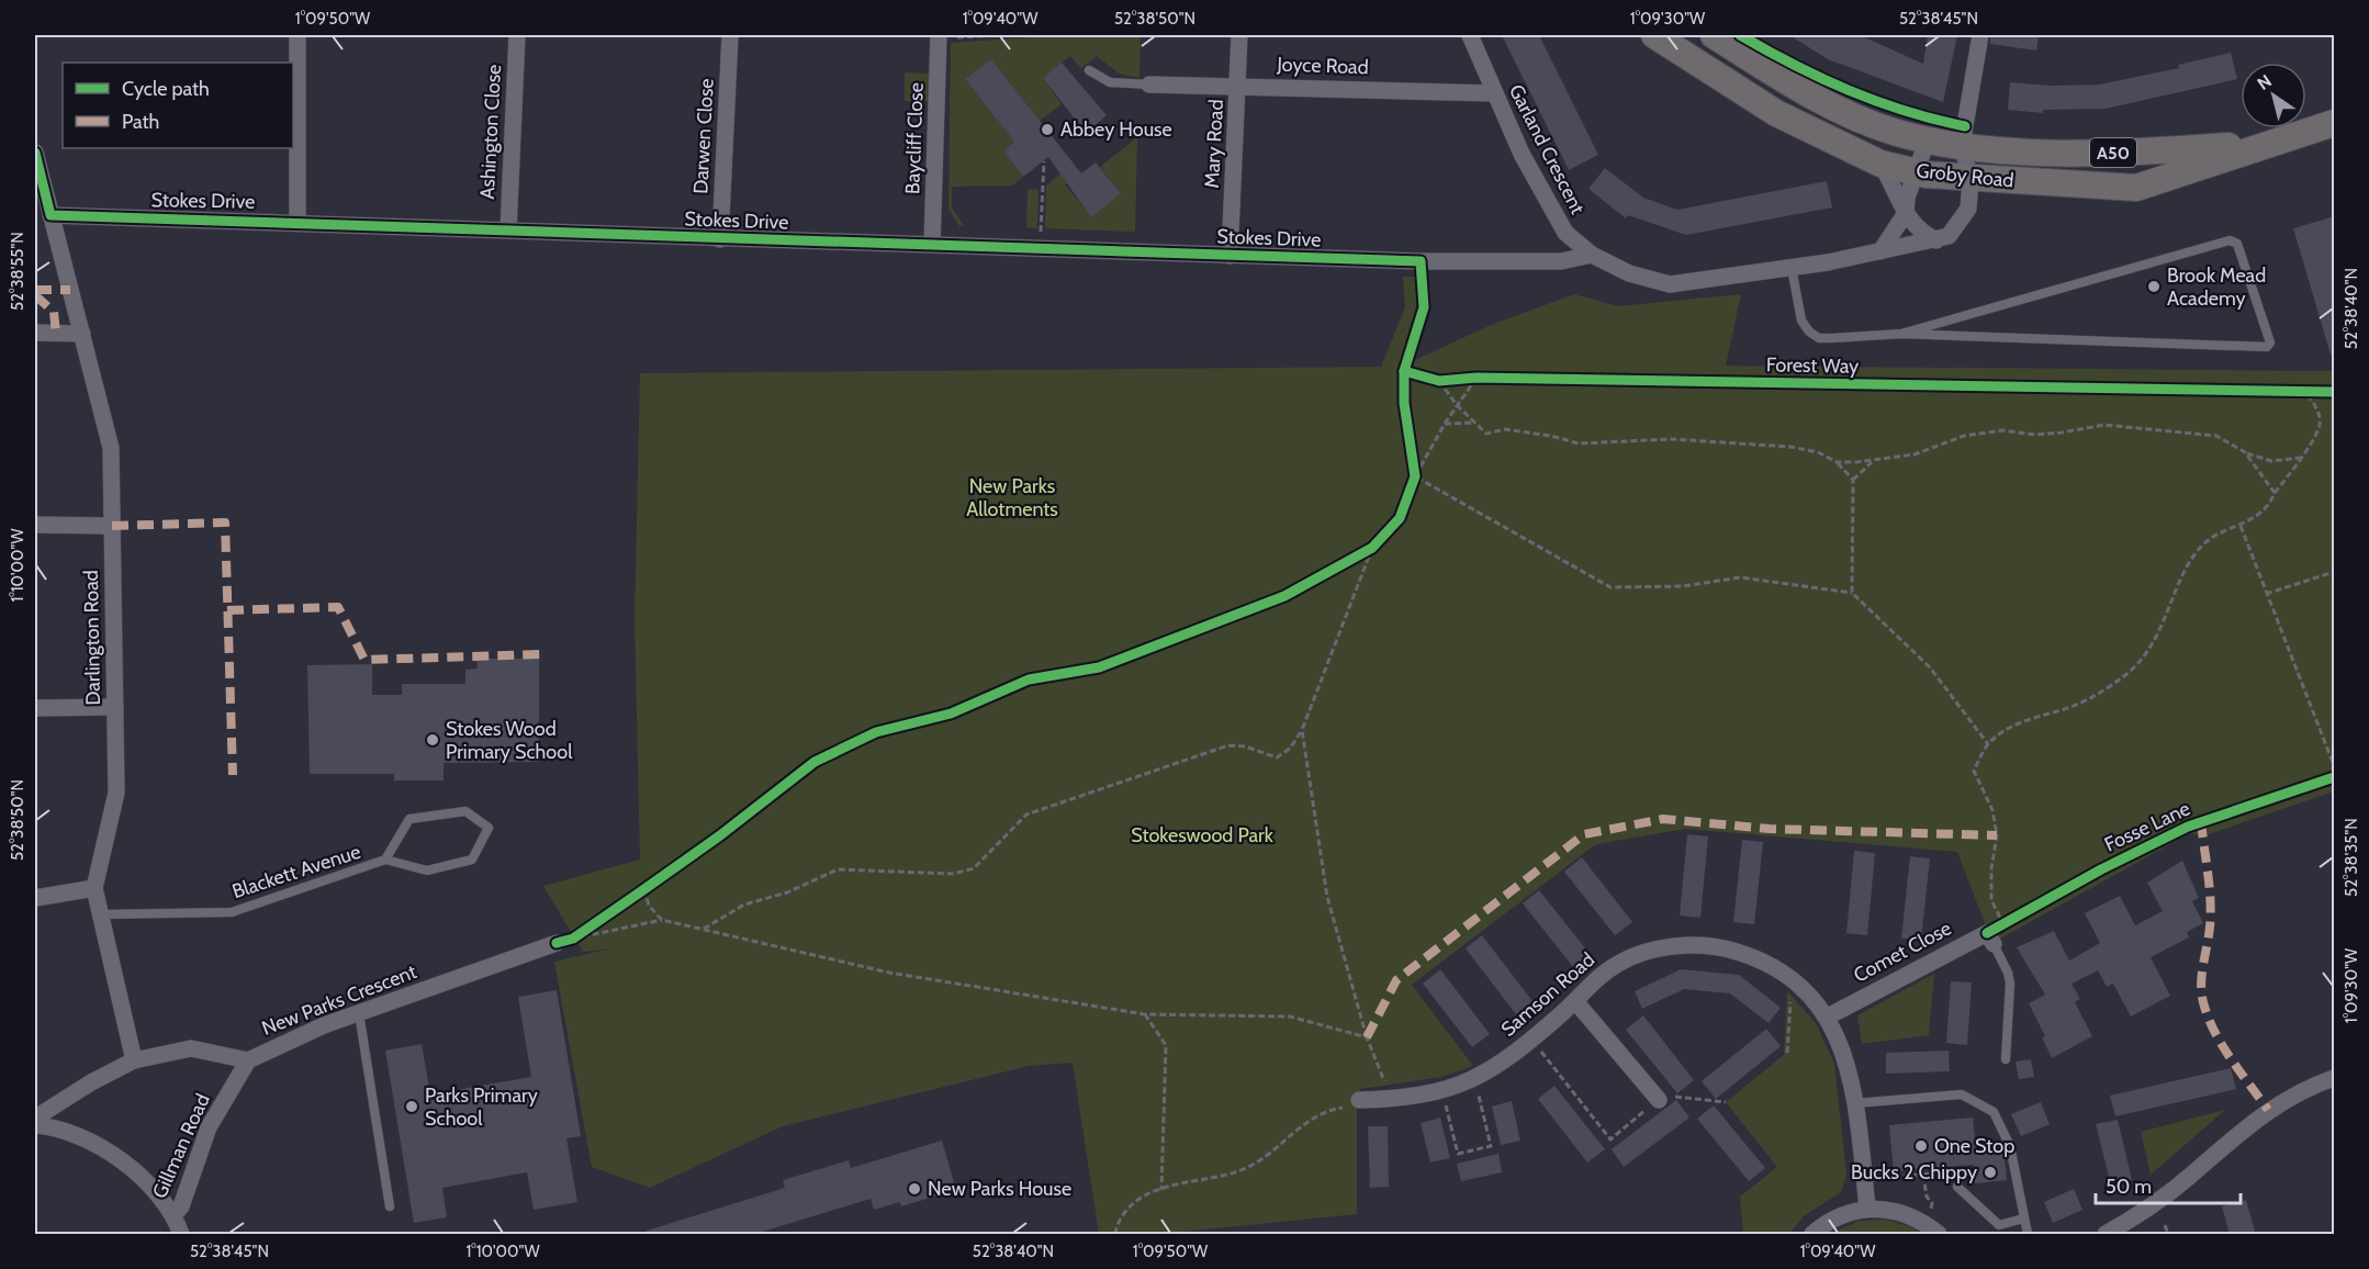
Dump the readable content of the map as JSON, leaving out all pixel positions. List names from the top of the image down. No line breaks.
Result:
{"streets":{"main road":["A50","Groby Road"],"street":["Joyce Road","Ashington Close","Darwen Close","Baycliff Close","Mary Road","Garland Crescent","Stokes Drive","Darlington Road","Comet Close","Samson Road","New Parks Crescent","Gillman Road"],"lane":["Blackett Avenue"],"cycle path":["Forest Way","Fosse Lane"]},"crossings":[["Joyce Road","Mary Road"],["Joyce Road","Garland Crescent"],["Ashington Close","Stokes Drive"],["Darwen Close","Stokes Drive"],["Baycliff Close","Stokes Drive"],["Mary Road","Stokes Drive"],["Garland Crescent","Groby Road"],["Garland Crescent","Stokes Drive"],["Stokes Drive","Darlington Road"],["Darlington Road","Blackett Avenue"],["Darlington Road","New Parks Crescent"],["Comet Close","Samson Road"],["New Parks Crescent","Gillman Road"]],"parks":["New Parks Allotments","Stokeswood Park"],"places":["Abbey House","Brook Mead Academy","Stokes Wood Primary School","Parks Primary School","One Stop","Bucks 2 Chippy","New Parks House"],"legend":["Cycle path","Path"],"scale_bar":"50 m","north":"top left","coordinates":["1°09'50\"W","1°09'40\"W","52°38'50\"N","1°09'30\"W","52°38'45\"N","52°38'55\"N","52°38'40\"N","1°10'00\"W","52°38'35\"N"]}
